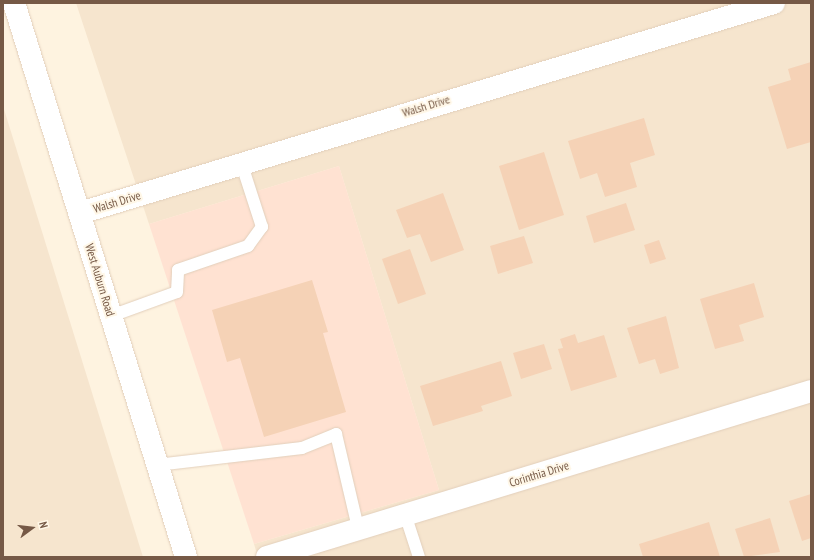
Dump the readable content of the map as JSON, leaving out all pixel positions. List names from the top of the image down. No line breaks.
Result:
{"streets":{"street":["Walsh Drive","West Auburn Road","Corinthia Drive"]},"crossings":[["Walsh Drive","West Auburn Road"]],"north":"right"}
